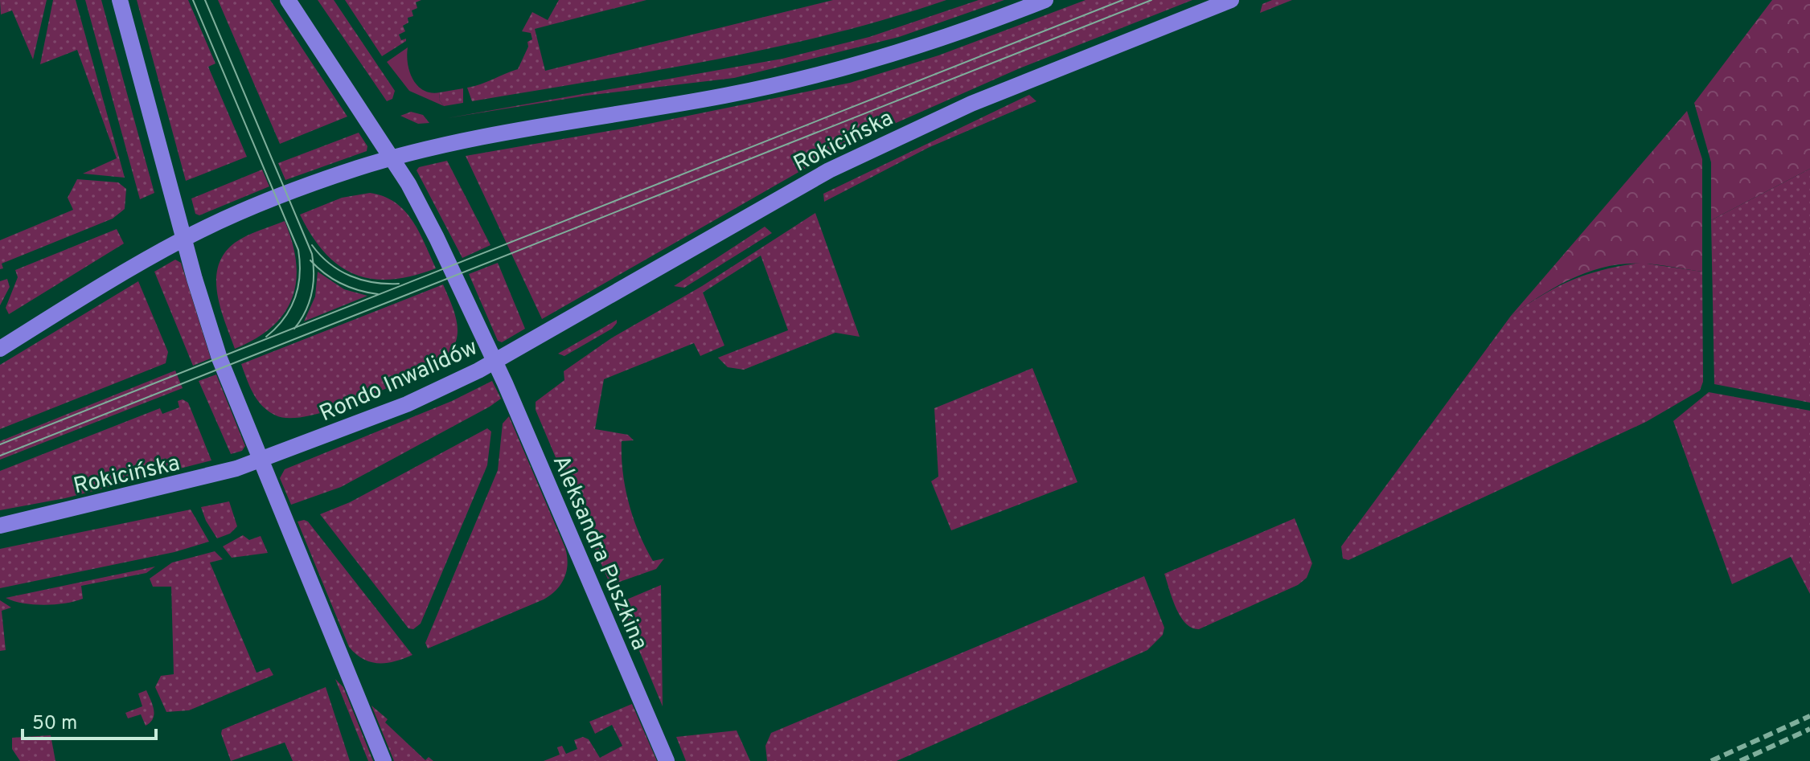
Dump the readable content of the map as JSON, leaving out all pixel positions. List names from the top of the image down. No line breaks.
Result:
{"streets":{"main road":["Rokicińska","Rondo Inwalidów","Aleksandra Puszkina"]},"crossings":[["Rokicińska","Rondo Inwalidów"],["Rokicińska","Aleksandra Puszkina"],["Rondo Inwalidów","Aleksandra Puszkina"]],"scale_bar":"50 m"}
